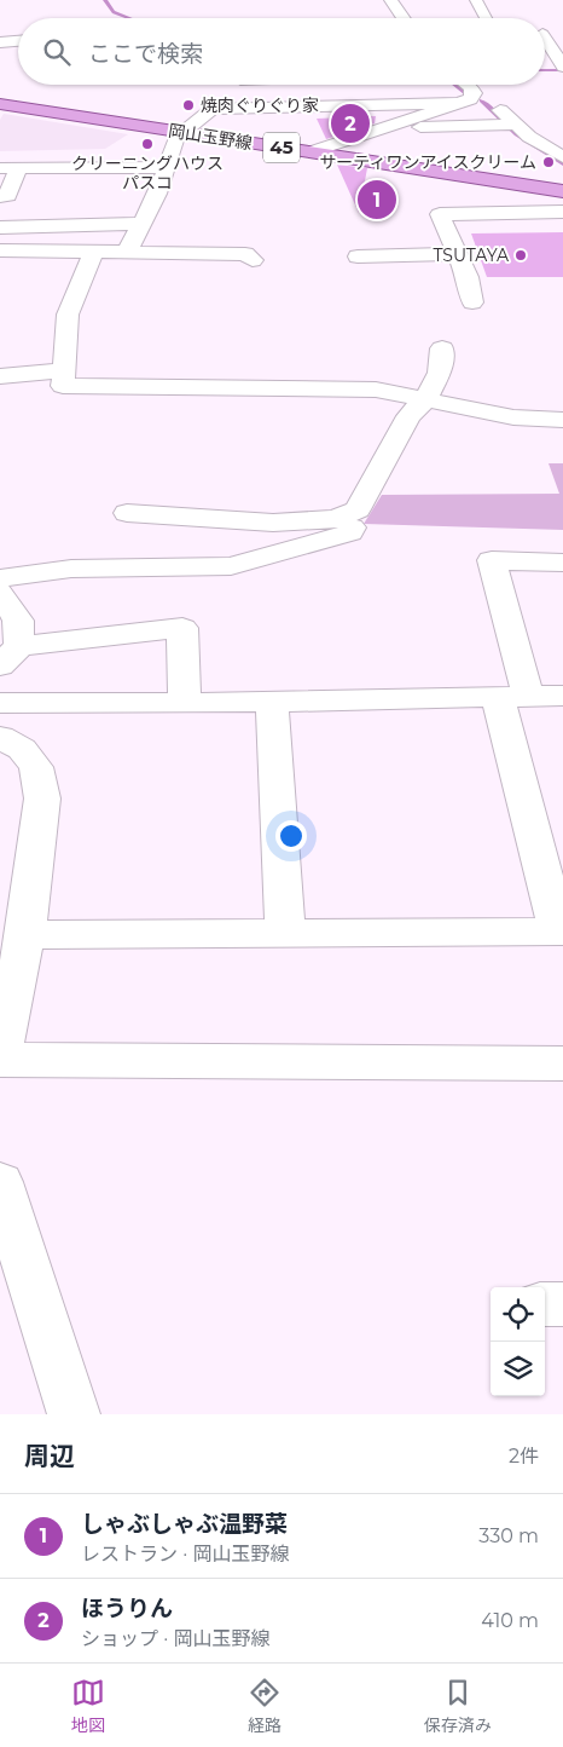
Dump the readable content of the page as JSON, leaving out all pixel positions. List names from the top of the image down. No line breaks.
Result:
{"streets":{"main road":["岡山玉野線","45"]},"places":["焼肉ぐりぐり家","クリーニングハウス パスコ","サーティワンアイスクリーム","TSUTAYA"],"page":{"search":"ここで検索","pins":["2","1"],"heading":["周辺","2件"],"list":[{"mark":"1","name":"しゃぶしゃぶ温野菜","note":"レストラン · 岡山玉野線","value":"330 m"},{"mark":"2","name":"ほうりん","note":"ショップ · 岡山玉野線","value":"410 m"}],"nav":["地図","経路","保存済み"]}}
